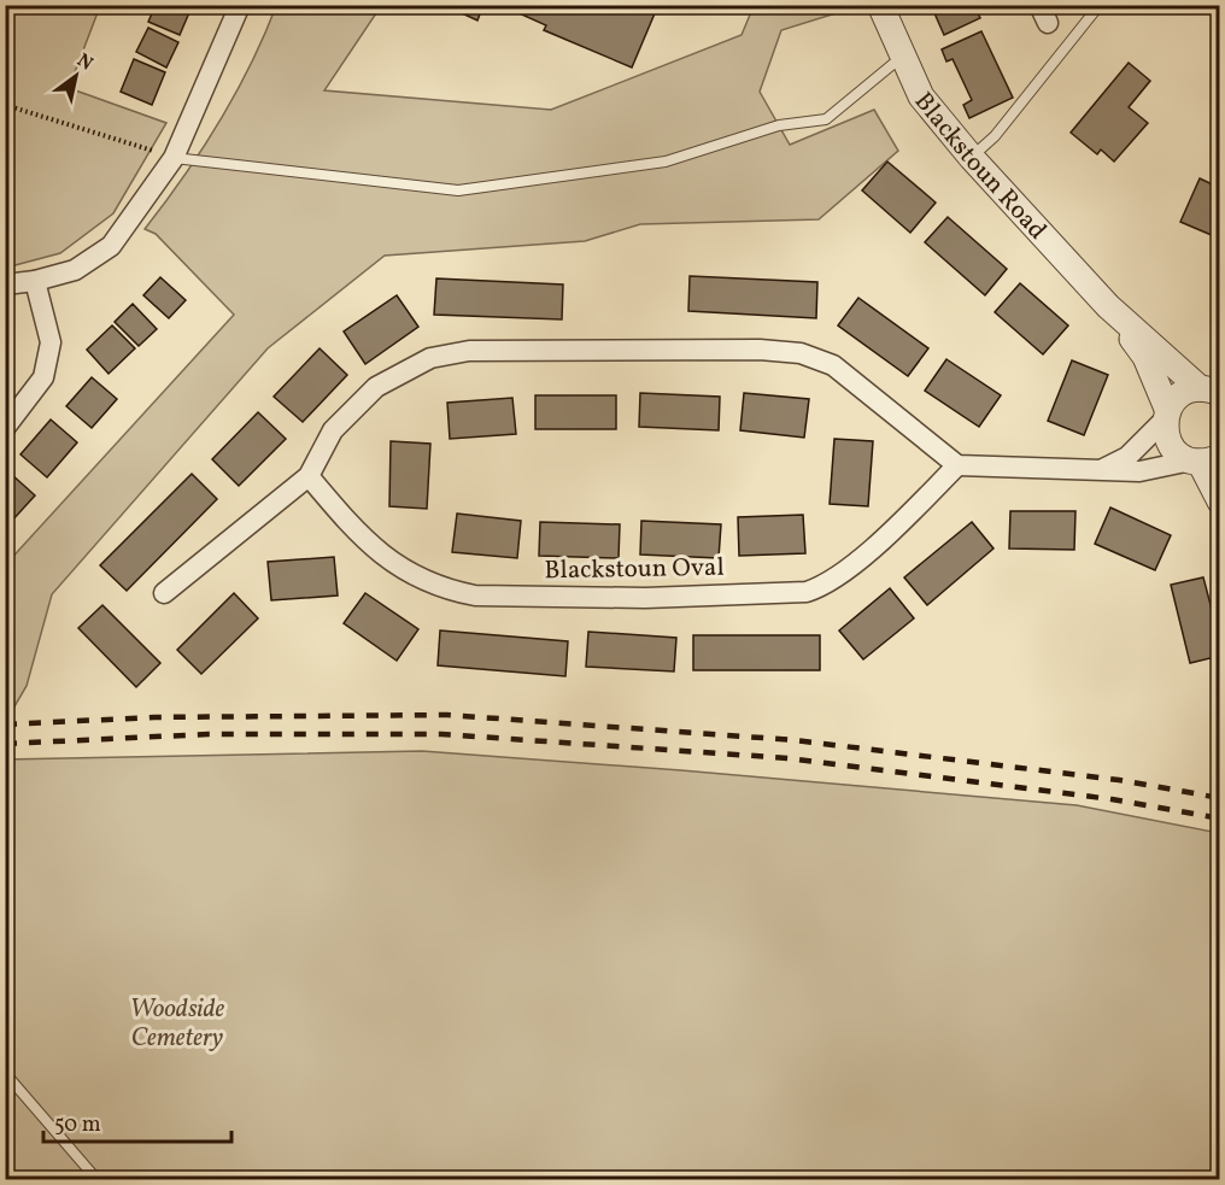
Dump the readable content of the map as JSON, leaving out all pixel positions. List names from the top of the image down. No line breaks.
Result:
{"streets":{"street":["Blackstoun Road","Blackstoun Oval"]},"parks":["Woodside Cemetery"],"scale_bar":"50 m","north":"top right"}
